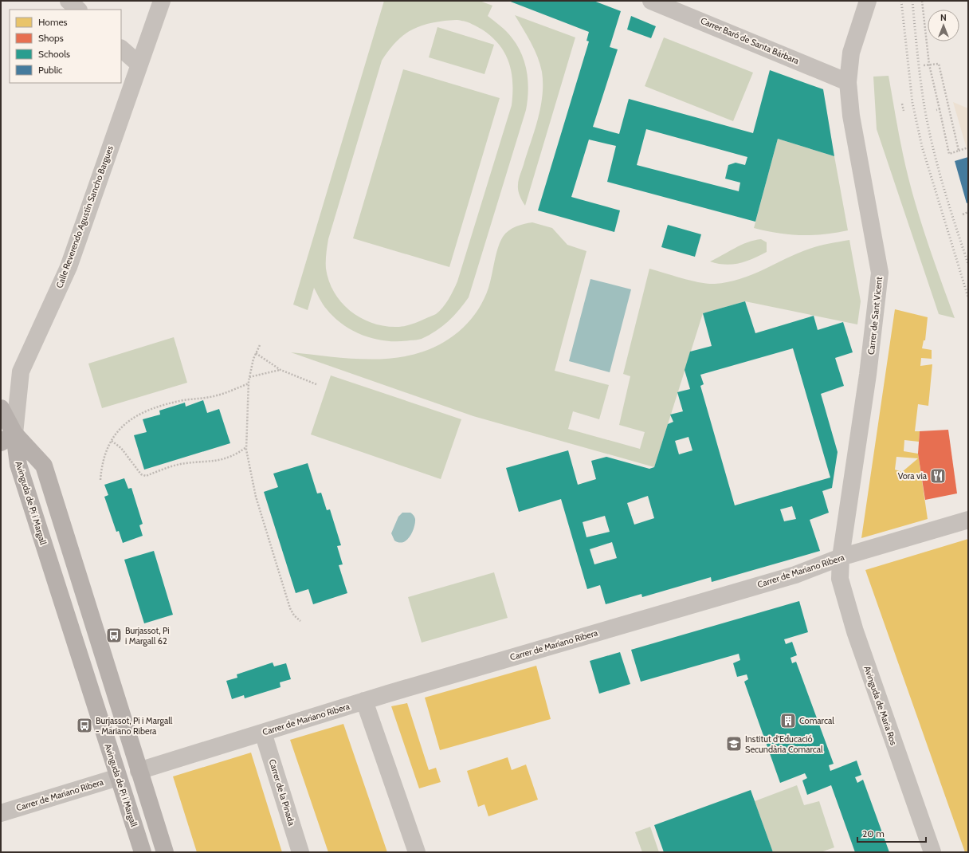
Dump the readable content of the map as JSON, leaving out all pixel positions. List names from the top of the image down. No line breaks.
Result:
{"streets":{"street":["Carrer Baró de Santa Bárbara","Calle Reverendo Agustín Sancho Bargues","Carrer de Sant Vicent","Avinguda de Pi i Margall","Carrer de Mariano Ribera","Avinguda de Maria Ros","Carrer de la Pinada"]},"crossings":[["Carrer Baró de Santa Bárbara","Carrer de Sant Vicent"],["Calle Reverendo Agustín Sancho Bargues","Avinguda de Pi i Margall"],["Carrer de Sant Vicent","Carrer de Mariano Ribera"],["Carrer de Sant Vicent","Avinguda de Maria Ros"],["Avinguda de Pi i Margall","Carrer de Mariano Ribera"],["Carrer de Mariano Ribera","Avinguda de Maria Ros"],["Carrer de Mariano Ribera","Carrer de la Pinada"]],"places":{"restaurant":["Vora via"],"bus stop":["Burjassot, Pi i Margall 62","Burjassot, Pi i Margall - Mariano Ribera"],"building":["Comarcal"],"school or university":["Institut d'Educació Secundària Comarcal"]},"legend":["Homes","Shops","Schools","Public"],"scale_bar":"20 m","north":"top"}
